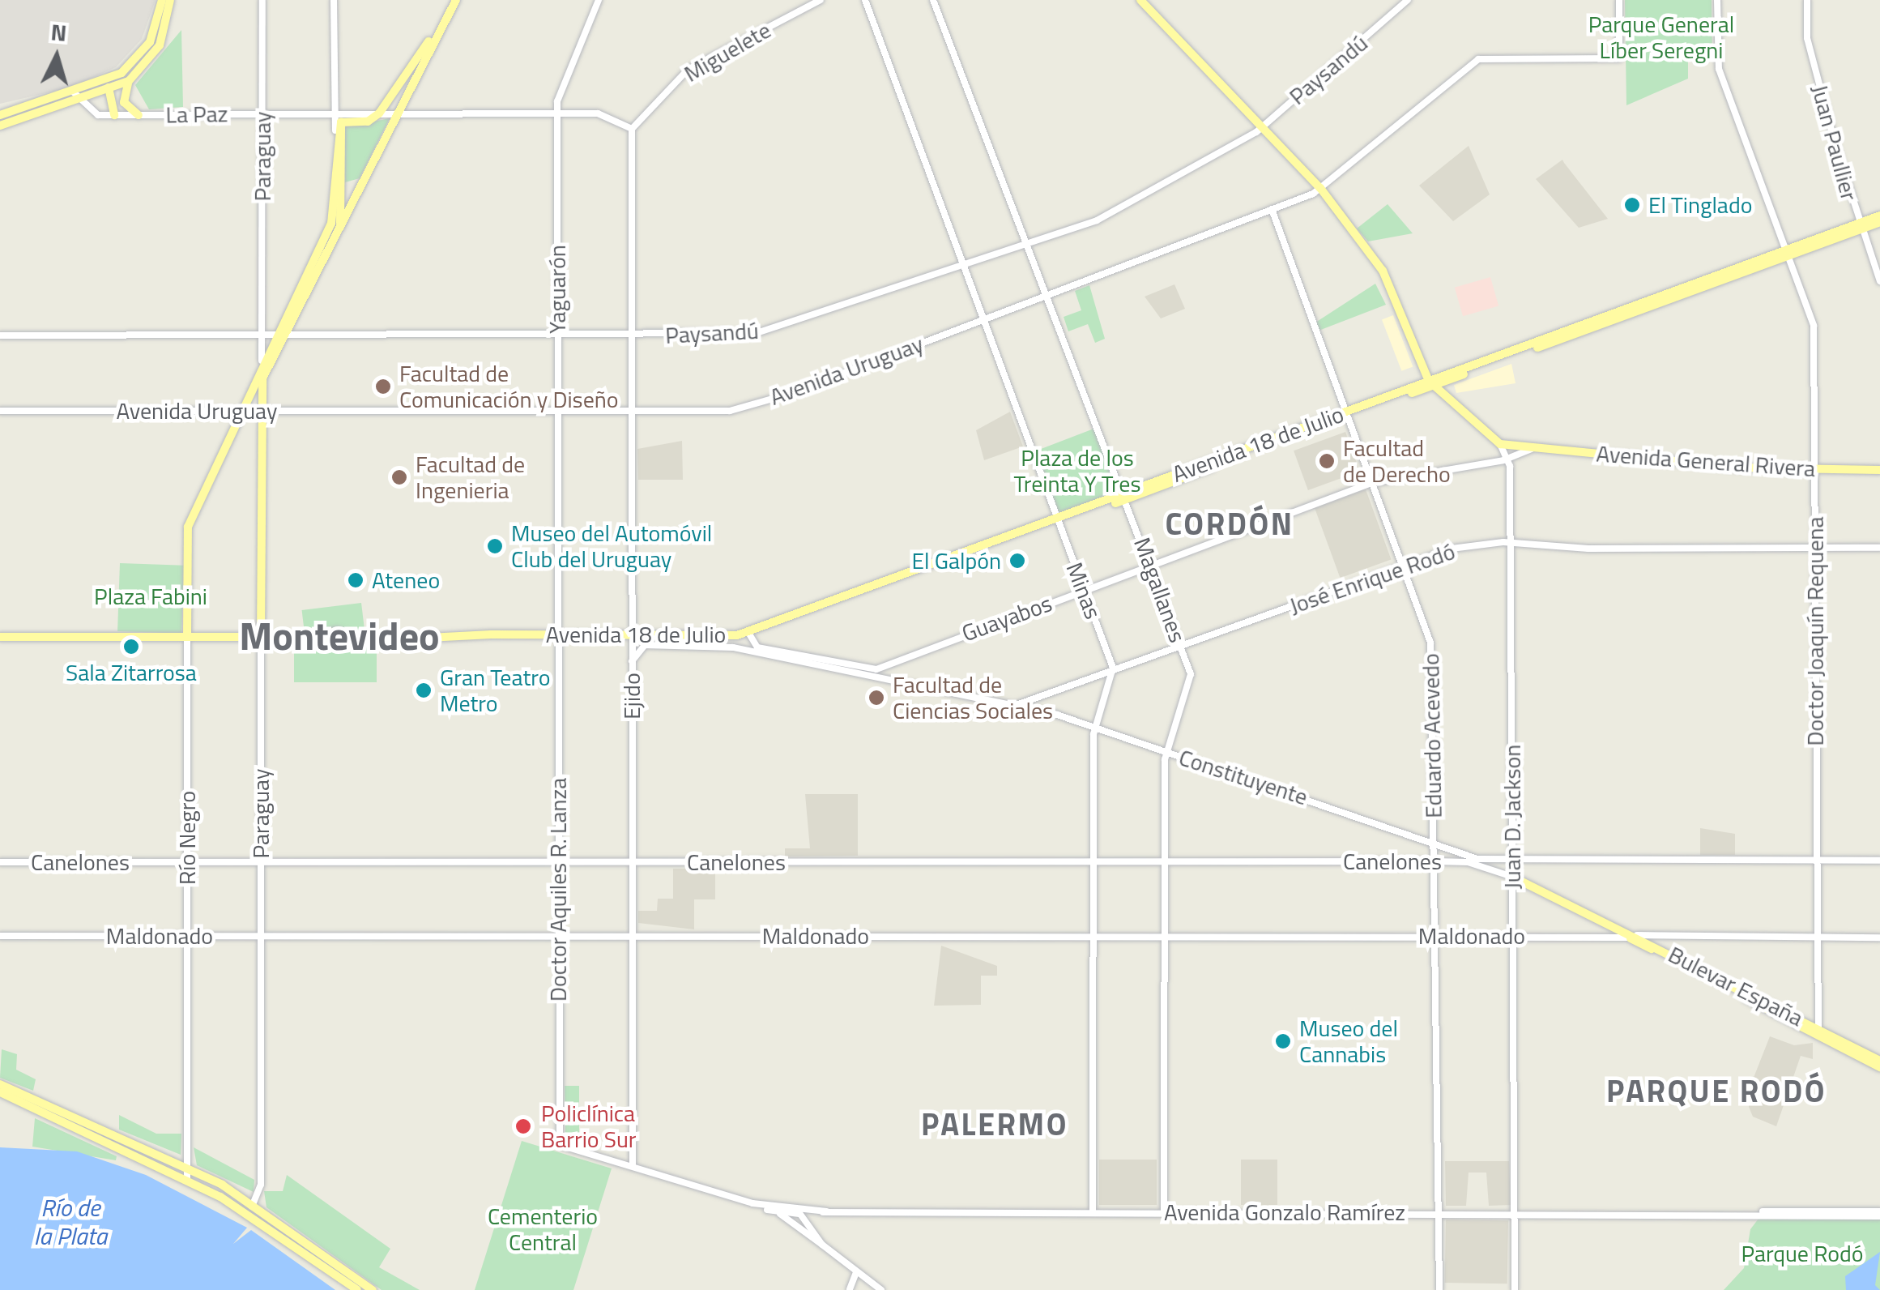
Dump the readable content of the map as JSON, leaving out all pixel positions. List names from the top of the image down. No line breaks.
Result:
{"streets":{"main road":["La Paz","Paraguay","Avenida 18 de Julio","Avenida General Rivera","Constituyente","Río Negro","Bulevar España"],"street":["Miguelete","Paysandú","Juan Paullier","Yaguarón","Avenida Uruguay","José Enrique Rodó","Magallanes","Minas","Guayabos","Doctor Joaquín Requena","Ejido","Eduardo Acevedo","Juan D. Jackson","Canelones","Doctor Aquiles R. Lanza","Maldonado","Avenida Gonzalo Ramírez"]},"crossings":[["Miguelete","La Paz"],["Miguelete","Ejido"],["Paysandú","Paraguay"],["Paysandú","Yaguarón"],["Paysandú","Magallanes"],["Paysandú","Minas"],["Paysandú","Ejido"],["Paysandú","Río Negro"],["La Paz","Paraguay"],["La Paz","Yaguarón"],["La Paz","Ejido"],["Juan Paullier","Avenida 18 de Julio"],["Paraguay","Avenida Uruguay"],["Paraguay","Avenida 18 de Julio"],["Paraguay","Río Negro"],["Paraguay","Canelones"],["Paraguay","Maldonado"],["Yaguarón","Avenida Uruguay"],["Yaguarón","Avenida 18 de Julio"],["Yaguarón","Doctor Aquiles R. Lanza"],["Avenida Uruguay","Magallanes"],["Avenida Uruguay","Minas"],["Avenida Uruguay","Ejido"],["Avenida Uruguay","Eduardo Acevedo"],["Avenida Uruguay","Río Negro"],["Avenida 18 de Julio","Magallanes"],["Avenida 18 de Julio","Minas"],["Avenida 18 de Julio","Guayabos"],["Avenida 18 de Julio","Doctor Joaquín Requena"],["Avenida 18 de Julio","Ejido"],["Avenida 18 de Julio","Eduardo Acevedo"],["Avenida 18 de Julio","Constituyente"],["Avenida 18 de Julio","Río Negro"],["Avenida 18 de Julio","Doctor Aquiles R. Lanza"],["Avenida General Rivera","Guayabos"],["Avenida General Rivera","Doctor Joaquín Requena"],["Avenida General Rivera","Juan D. Jackson"],["José Enrique Rodó","Magallanes"],["José Enrique Rodó","Minas"],["José Enrique Rodó","Doctor Joaquín Requena"],["José Enrique Rodó","Eduardo Acevedo"],["José Enrique Rodó","Constituyente"],["José Enrique Rodó","Juan D. Jackson"],["Magallanes","Guayabos"],["Magallanes","Constituyente"],["Magallanes","Canelones"],["Magallanes","Maldonado"],["Magallanes","Avenida Gonzalo Ramírez"],["Minas","Guayabos"],["Guayabos","Eduardo Acevedo"],["Guayabos","Juan D. Jackson"],["Doctor Joaquín Requena","Canelones"],["Doctor Joaquín Requena","Maldonado"],["Doctor Joaquín Requena","Bulevar España"],["Ejido","Canelones"],["Ejido","Maldonado"],["Ejido","Avenida Gonzalo Ramírez"],["Eduardo Acevedo","Constituyente"],["Eduardo Acevedo","Canelones"],["Eduardo Acevedo","Maldonado"],["Eduardo Acevedo","Avenida Gonzalo Ramírez"],["Constituyente","Juan D. Jackson"],["Constituyente","Canelones"],["Constituyente","Bulevar España"],["Juan D. Jackson","Canelones"],["Juan D. Jackson","Maldonado"],["Juan D. Jackson","Avenida Gonzalo Ramírez"],["Río Negro","Canelones"],["Río Negro","Maldonado"],["Canelones","Doctor Aquiles R. Lanza"],["Doctor Aquiles R. Lanza","Maldonado"],["Doctor Aquiles R. Lanza","Avenida Gonzalo Ramírez"],["Maldonado","Bulevar España"]],"districts":["CORDÓN","Montevideo","PARQUE RODÓ","PALERMO"],"water":["Río de la Plata"],"parks":["Parque General Líber Seregni","Plaza de los Treinta Y Tres","Plaza Fabini","Cementerio Central","Parque Rodó"],"places":["El Tinglado","Facultad de Comunicación y Diseño","Facultad de Derecho","Facultad de Ingenieria","Museo del Automóvil Club del Uruguay","El Galpón","Ateneo","Sala Zitarrosa","Gran Teatro Metro","Facultad de Ciencias Sociales","Museo del Cannabis","Policlínica Barrio Sur"],"north":"top"}
